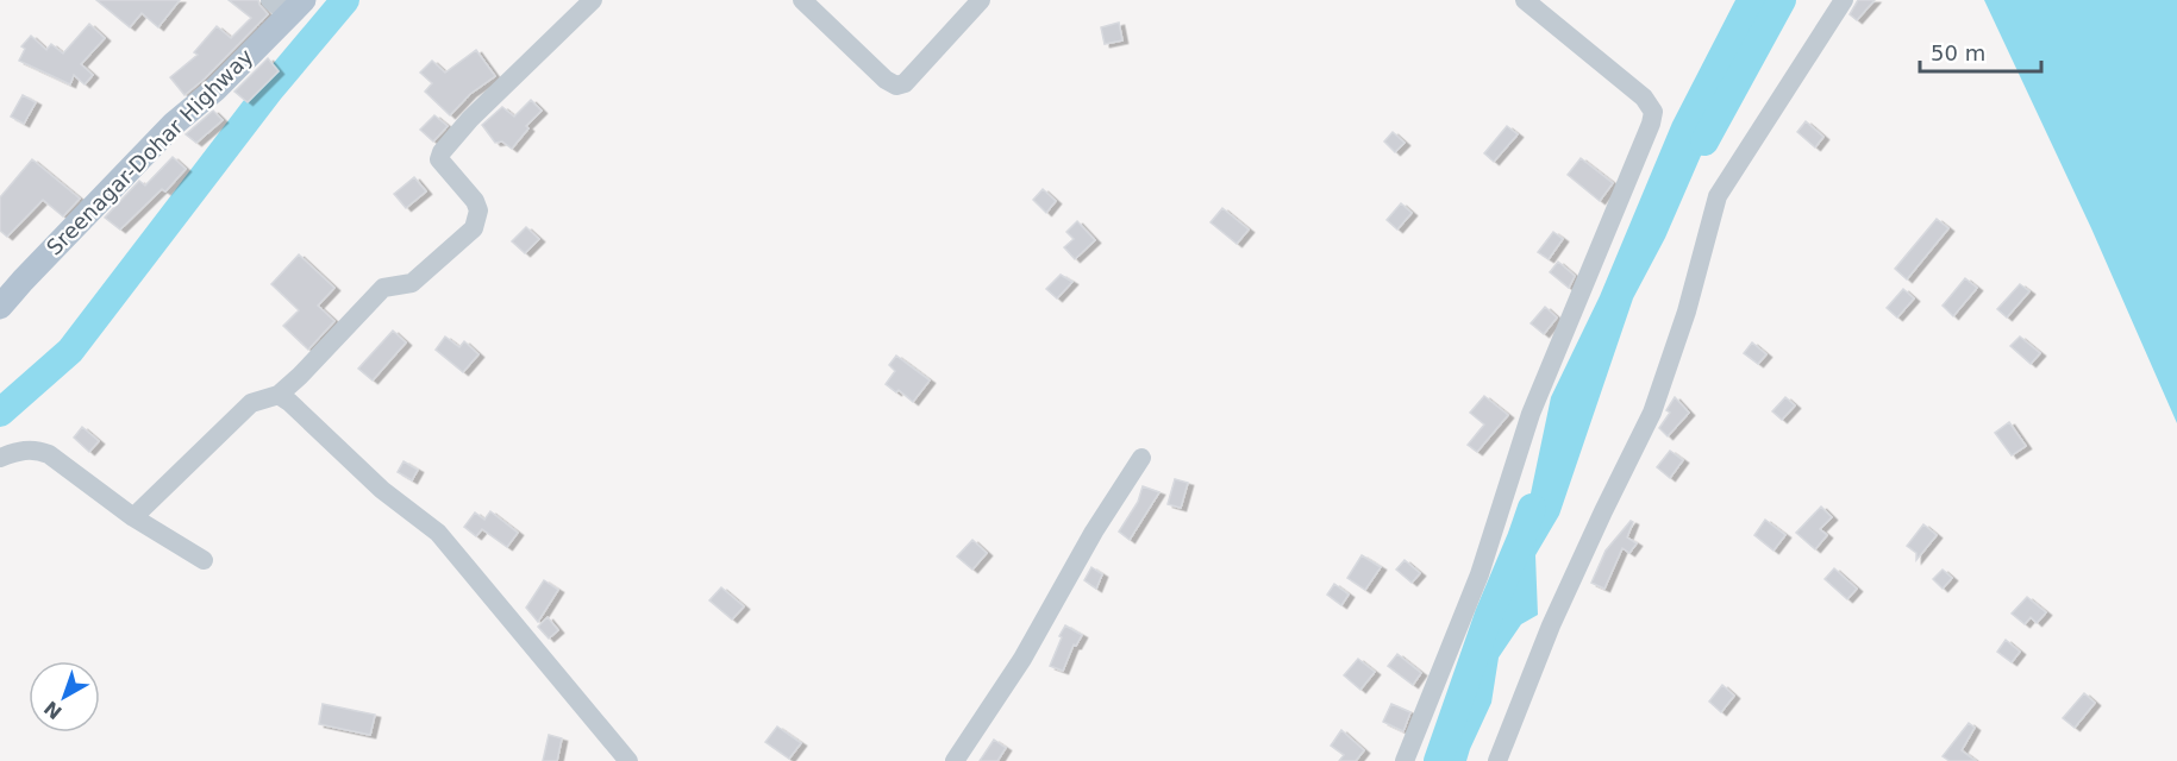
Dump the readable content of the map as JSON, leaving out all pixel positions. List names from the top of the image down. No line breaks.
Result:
{"streets":{"main road":["Sreenagar-Dohar Highway"]},"scale_bar":"50 m","north":"bottom left"}
